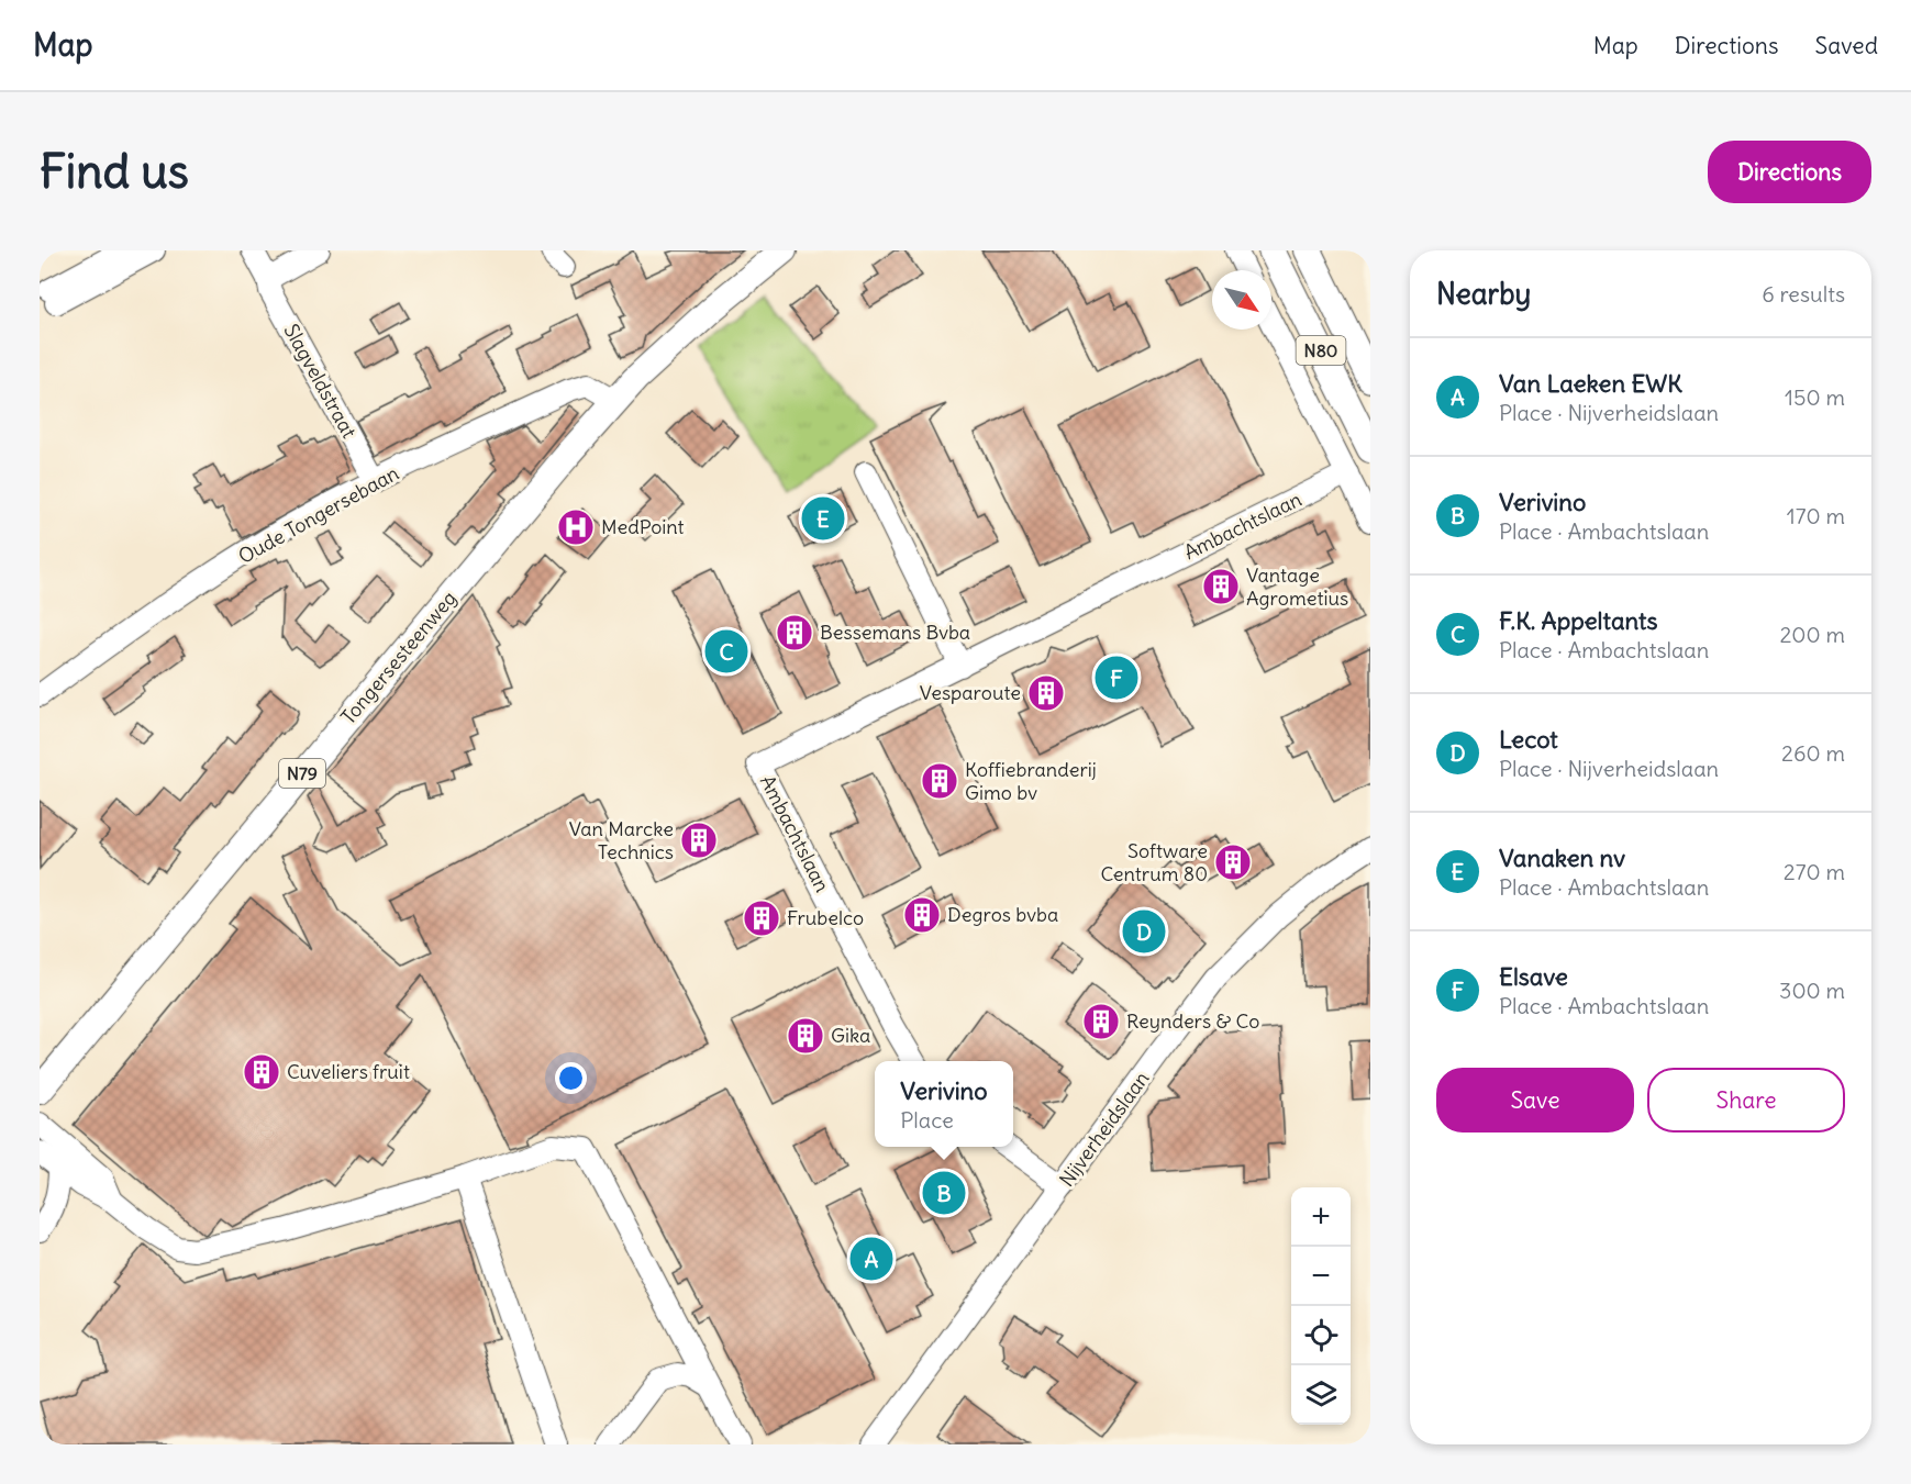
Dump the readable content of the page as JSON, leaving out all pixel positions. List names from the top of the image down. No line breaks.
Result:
{"streets":{"main road":["N80","Tongersesteenweg","N79"],"street":["Slagveldstraat","Oude Tongersebaan","Ambachtslaan","Nijverheidslaan"]},"crossings":[["Slagveldstraat","Oude Tongersebaan"],["Oude Tongersebaan","Tongersesteenweg"]],"places":{"hospital":["MedPoint"],"building":["Vantage Agrometius","Bessemans Bvba","Vesparoute","Koffiebranderij Gimo bv","Van Marcke Technics","Software Centrum 80","Degros bvba","Frubelco","Reynders & Co","Gika","Cuveliers fruit"]},"north":"bottom right","page":{"header":"Map","nav":["Map","Directions","Saved"],"buttons":["Directions",["Save","Share"]],"title":"Find us","heading":["Nearby","6 results"],"list":[{"mark":"A","name":"Van Laeken EWK","note":"Place · Nijverheidslaan","value":"150 m"},{"mark":"B","name":"Verivino","note":"Place · Ambachtslaan","value":"170 m"},{"mark":"C","name":"F.K. Appeltants","note":"Place · Ambachtslaan","value":"200 m"},{"mark":"D","name":"Lecot","note":"Place · Nijverheidslaan","value":"260 m"},{"mark":"E","name":"Vanaken nv","note":"Place · Ambachtslaan","value":"270 m"},{"mark":"F","name":"Elsave","note":"Place · Ambachtslaan","value":"300 m"}],"pins":["E","C","F","D","B","A"],"popup":["Verivino","Place"],"map_buttons":["+","−"]}}
